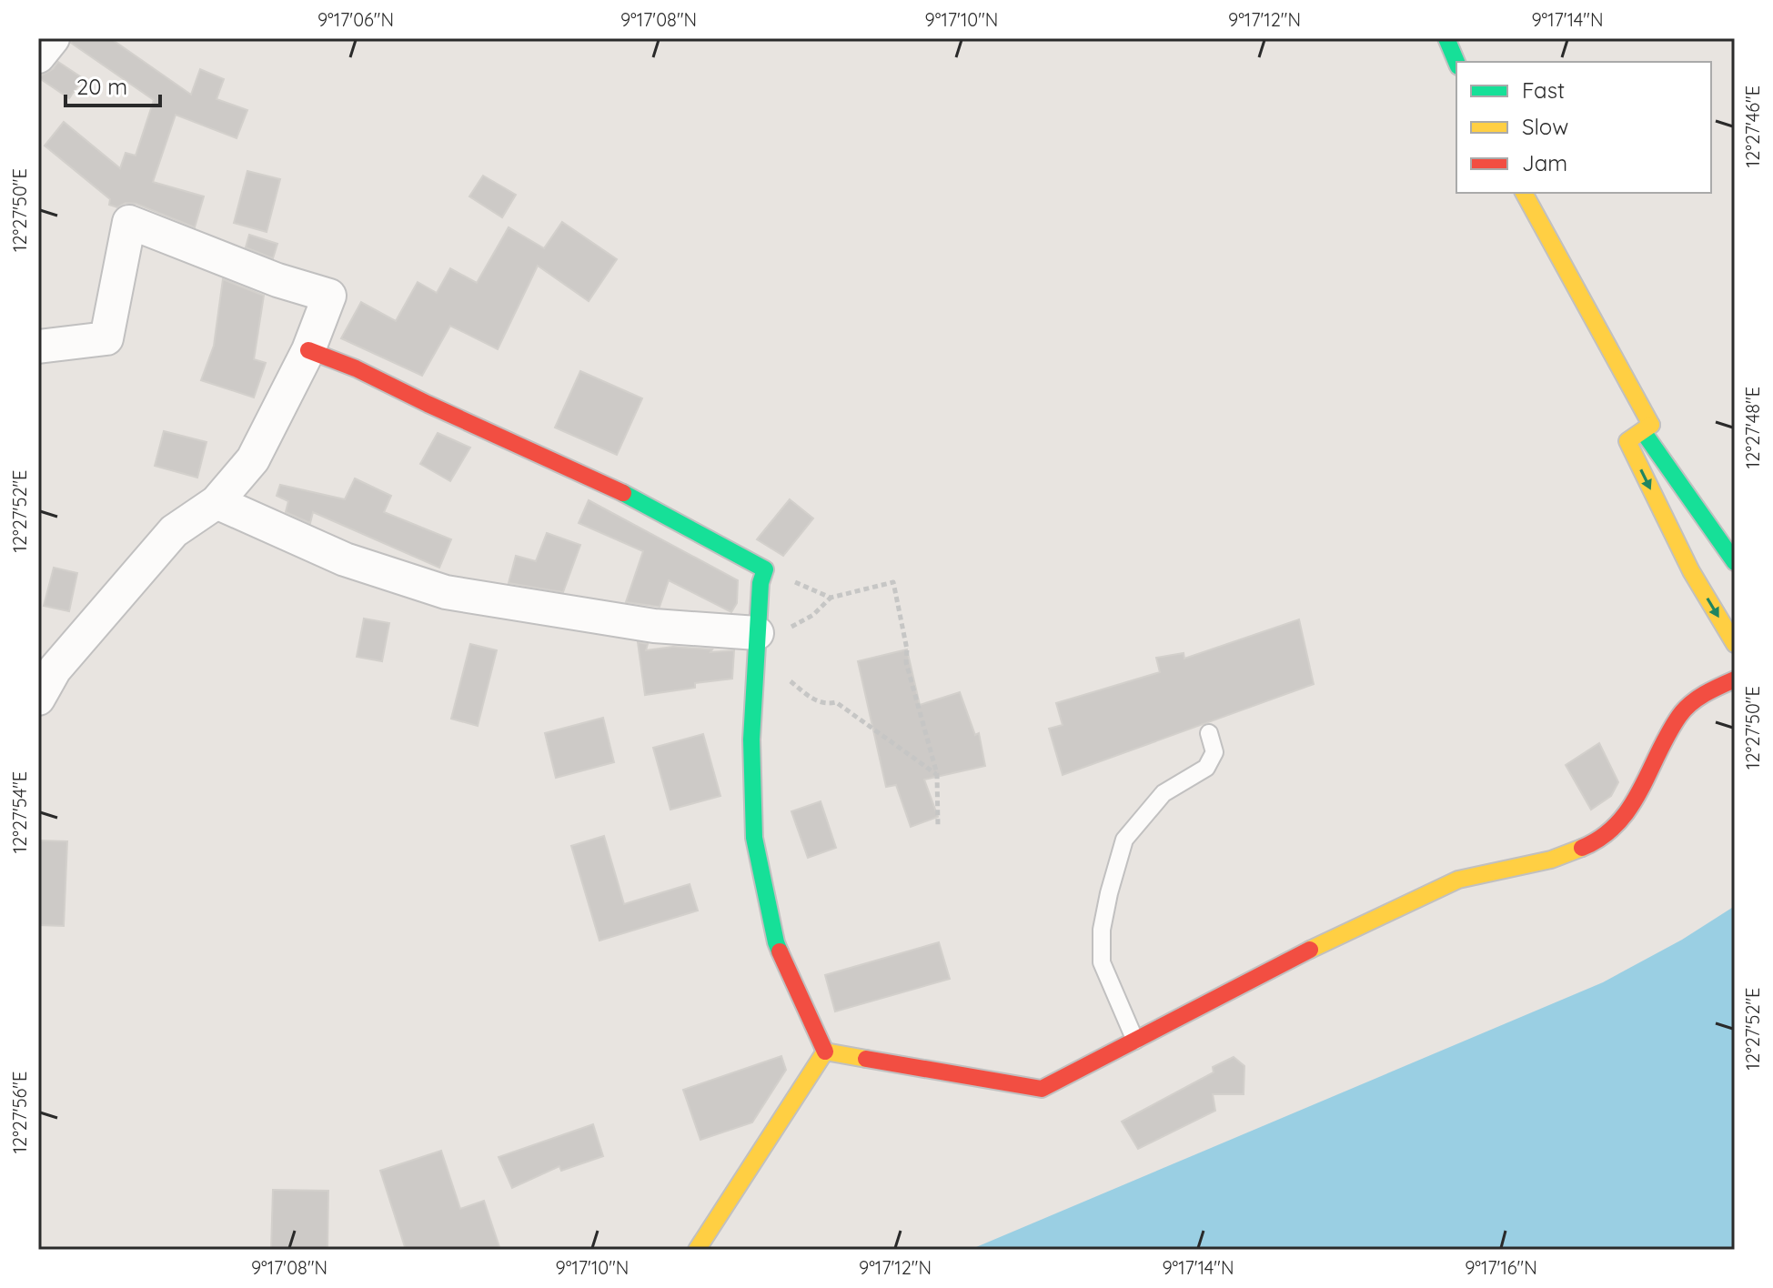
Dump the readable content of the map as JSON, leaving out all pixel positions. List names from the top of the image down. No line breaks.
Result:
{"legend":["Fast","Slow","Jam"],"scale_bar":"20 m","coordinates":["9°17'06\"N","9°17'08\"N","9°17'10\"N","9°17'12\"N","9°17'14\"N","12°27'46\"E","12°27'50\"E","12°27'48\"E","12°27'52\"E","12°27'54\"E","12°27'56\"E","9°17'16\"N"]}
